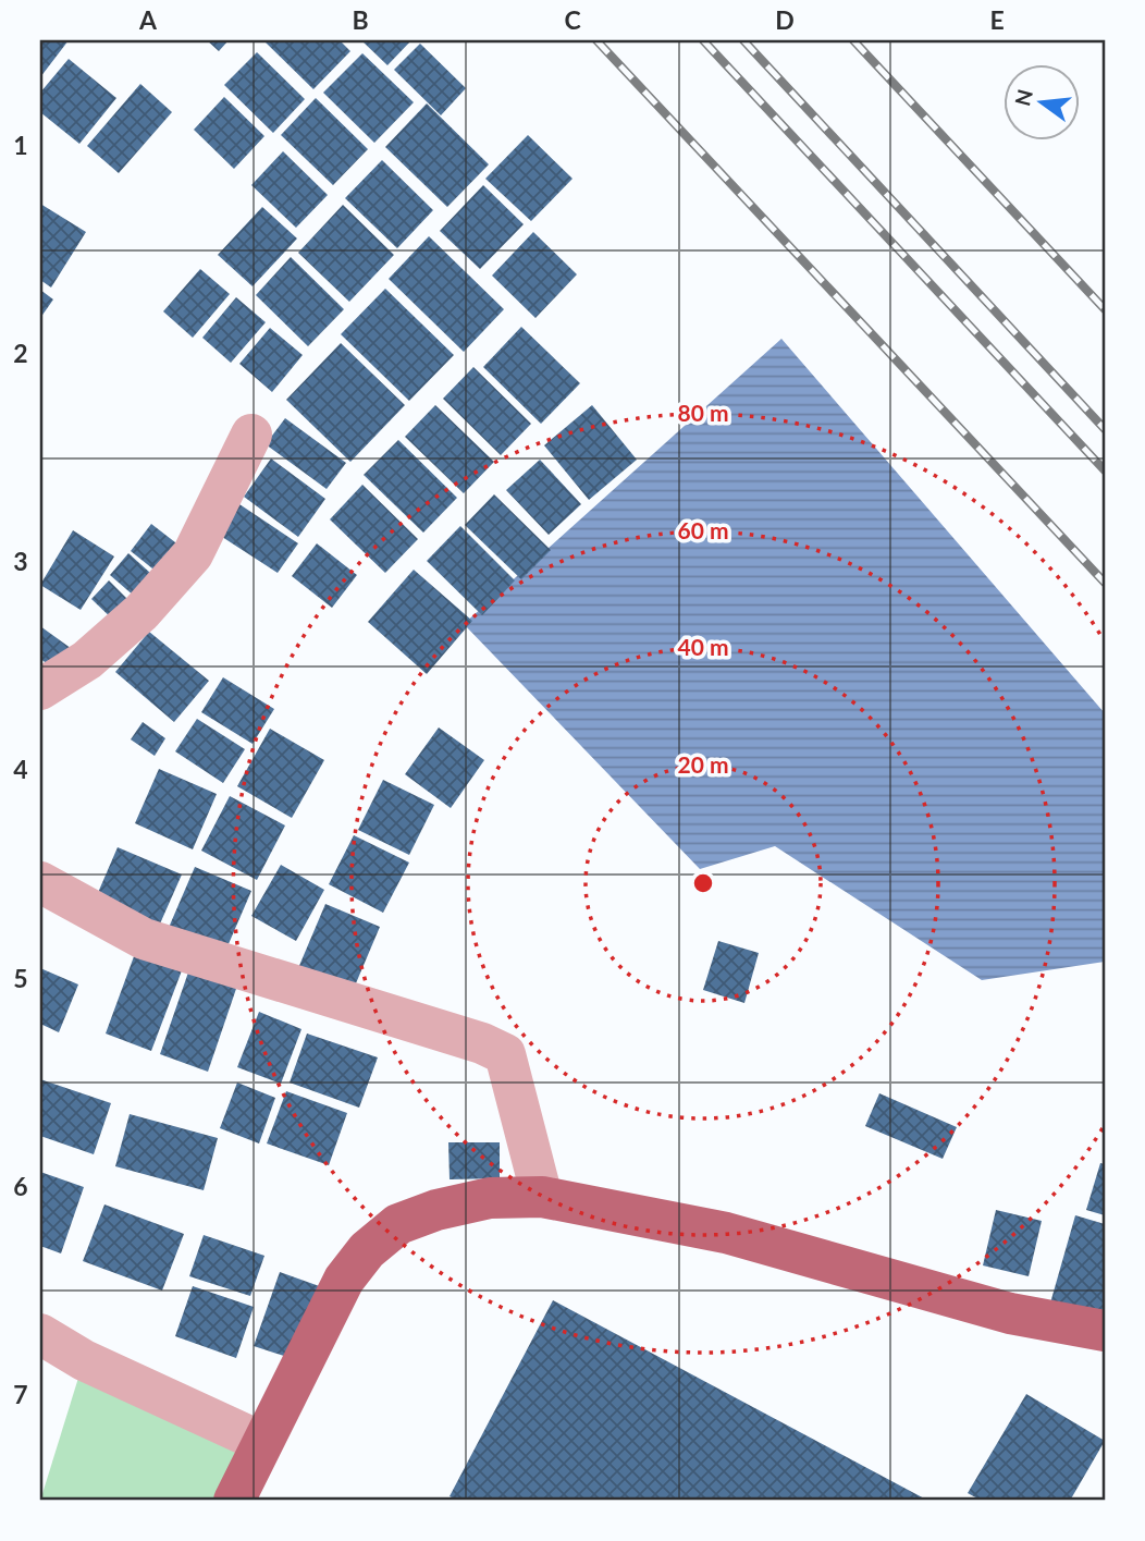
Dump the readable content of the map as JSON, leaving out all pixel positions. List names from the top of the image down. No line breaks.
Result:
{"north":"left","grid":{"columns":["A","B","C","D","E"],"rows":["1","2","3","4","5","6","7"]},"rings":["80 m","60 m","40 m","20 m"]}
